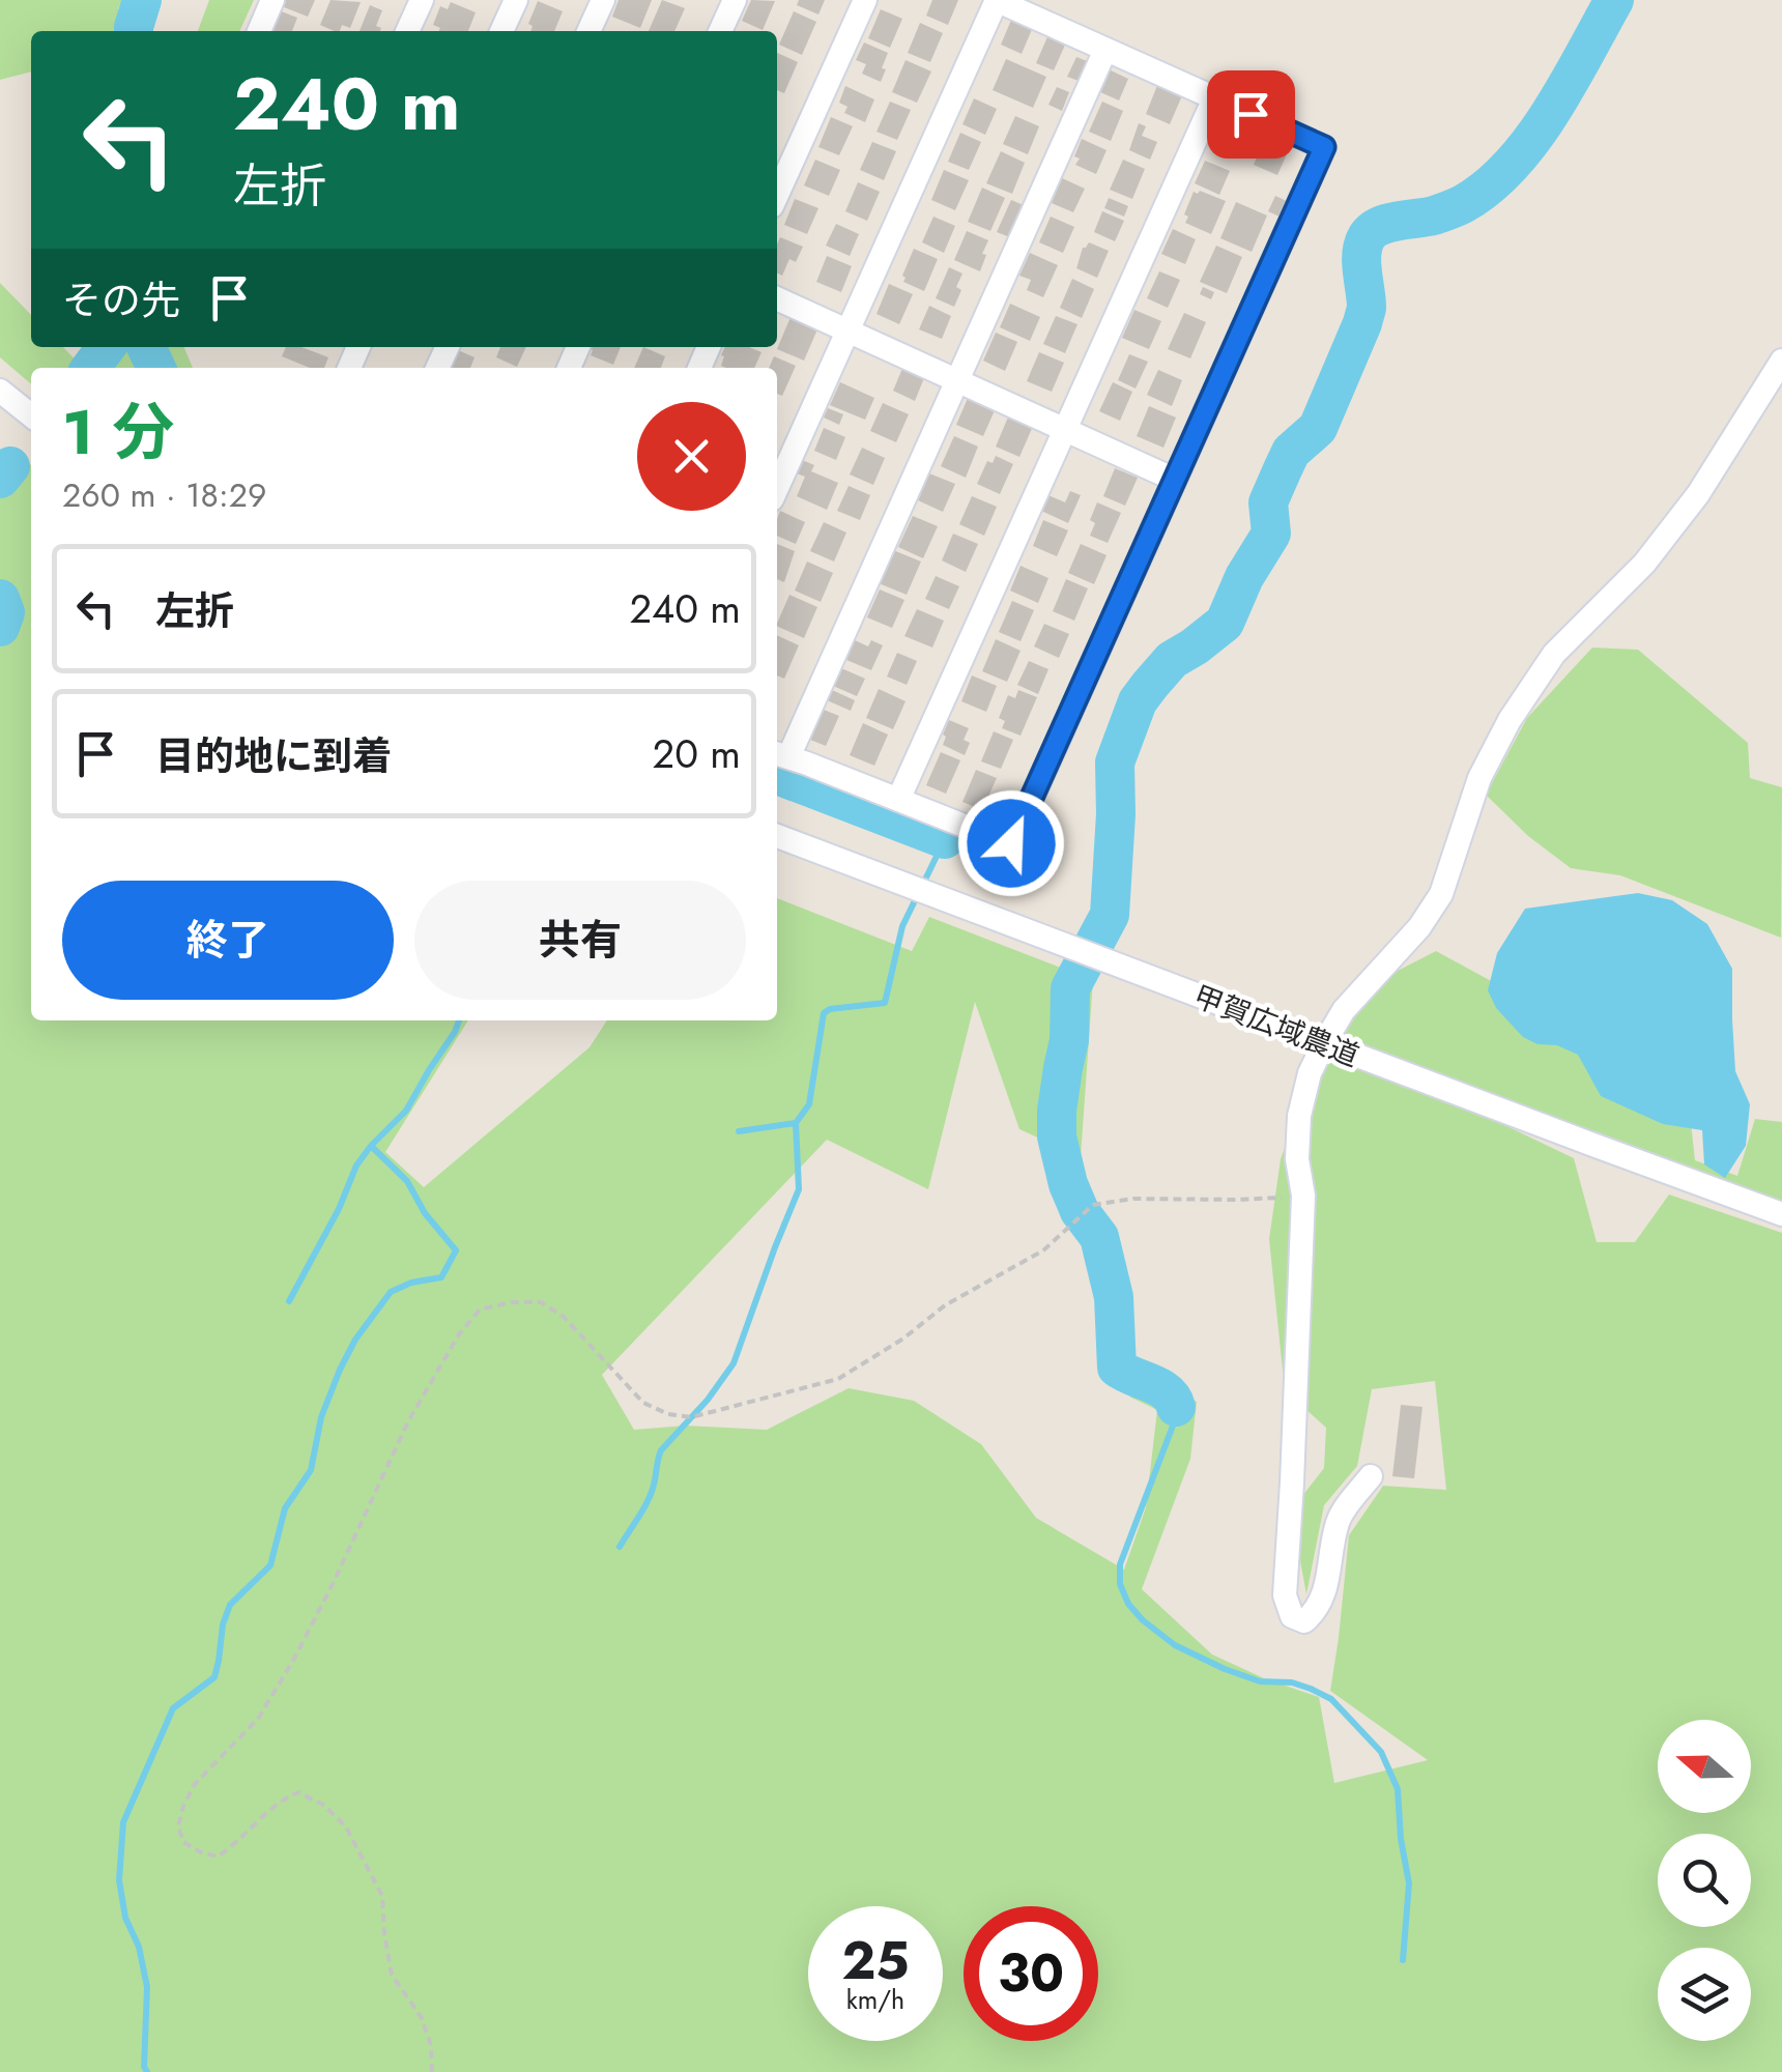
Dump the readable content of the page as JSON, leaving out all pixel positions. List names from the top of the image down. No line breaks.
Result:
{"streets":{"street":["甲賀広域農道"]},"north":"left","page":{"turn":["240 m","左折"],"then":"その先","heading":["1 分","260 m · 18:29"],"list":[{"name":"左折","value":"240 m"},{"name":"目的地に到着","value":"20 m"}],"buttons":["終了","共有"],"speed":"25 km/h","limit":"30"}}
